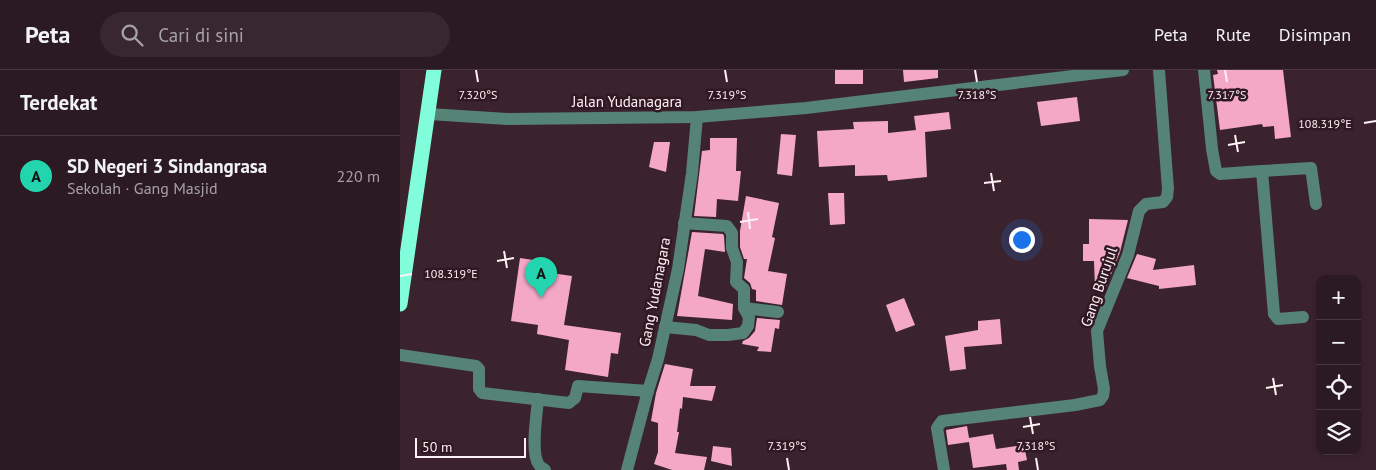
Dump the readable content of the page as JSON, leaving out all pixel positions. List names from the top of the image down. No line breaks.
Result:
{"streets":{"street":["Jalan Yudanagara","Gang Burujul","Gang Yudanagara"]},"crossings":[["Jalan Yudanagara","Gang Yudanagara"]],"scale_bar":"50 m","page":{"header":"Peta","search":"Cari di sini","nav":["Peta","Rute","Disimpan"],"heading":"Terdekat","list":[{"mark":"A","name":"SD Negeri 3 Sindangrasa","note":"Sekolah · Gang Masjid","value":"220 m"}],"pins":"A","map_buttons":["+","−"],"scale":"50 m"},"coordinates":["7.320°S","7.319°S","7.318°S","7.317°S","108.319°E"]}
